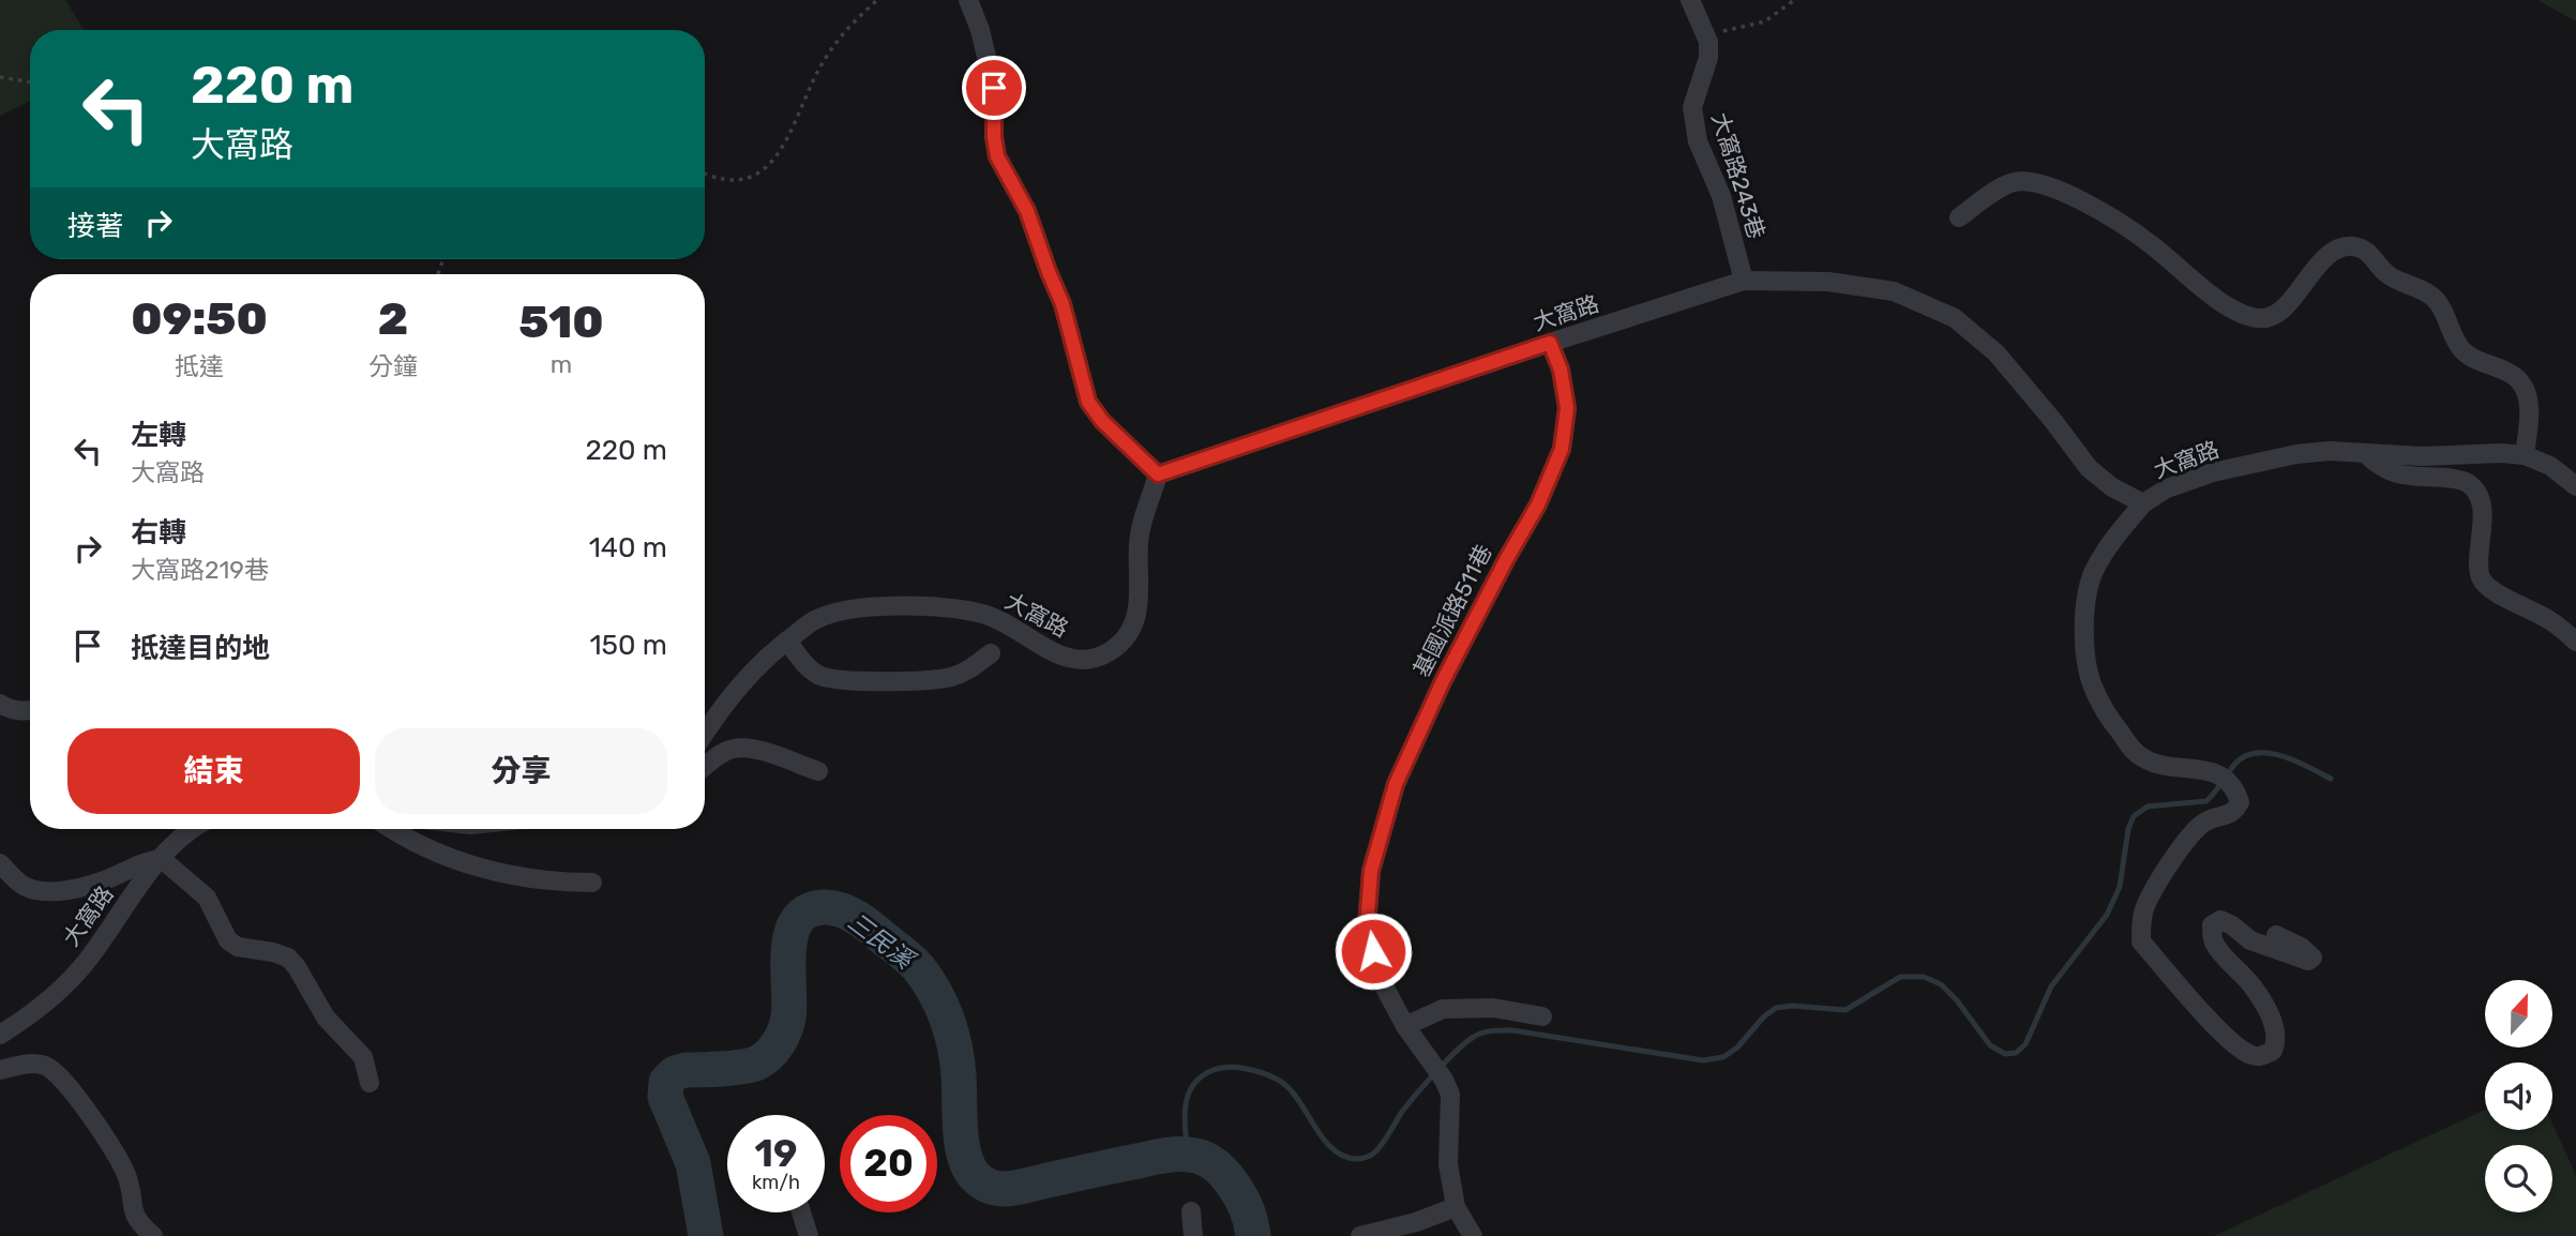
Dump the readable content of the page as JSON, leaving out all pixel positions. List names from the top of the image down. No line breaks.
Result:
{"streets":{"lane":["大窩路243巷","大窩路","基國派路511巷"]},"crossings":[["大窩路243巷","大窩路"],["大窩路","基國派路511巷"]],"water":["三民溪"],"north":"top","page":{"turn":["220 m","大窩路"],"then":"接著","eta":["09:50","抵達","2","分鐘","510","m"],"list":[{"name":"左轉","note":"大窩路","value":"220 m"},{"name":"右轉","note":"大窩路219巷","value":"140 m"},{"name":"抵達目的地","value":"150 m"}],"buttons":["結束","分享"],"speed":"19 km/h","limit":"20"}}
